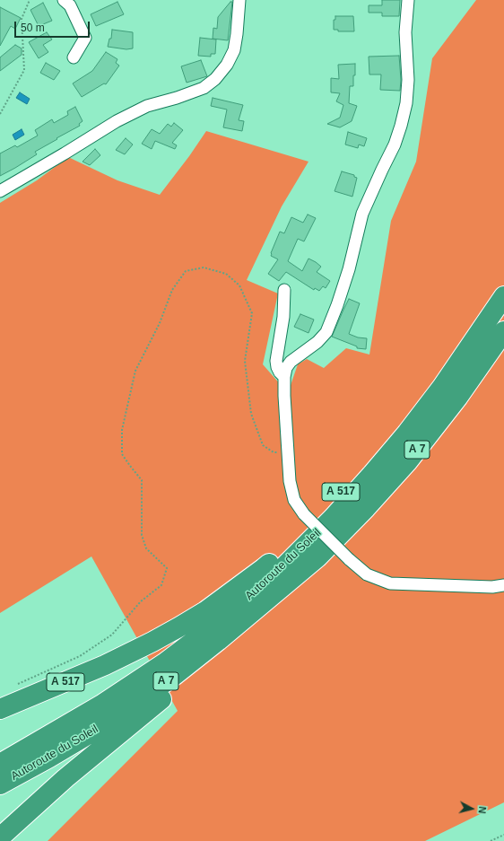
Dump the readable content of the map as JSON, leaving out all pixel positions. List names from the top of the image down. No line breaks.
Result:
{"streets":{"highway":["A 7","A 517","Autoroute du Soleil"]},"scale_bar":"50 m","north":"right"}
